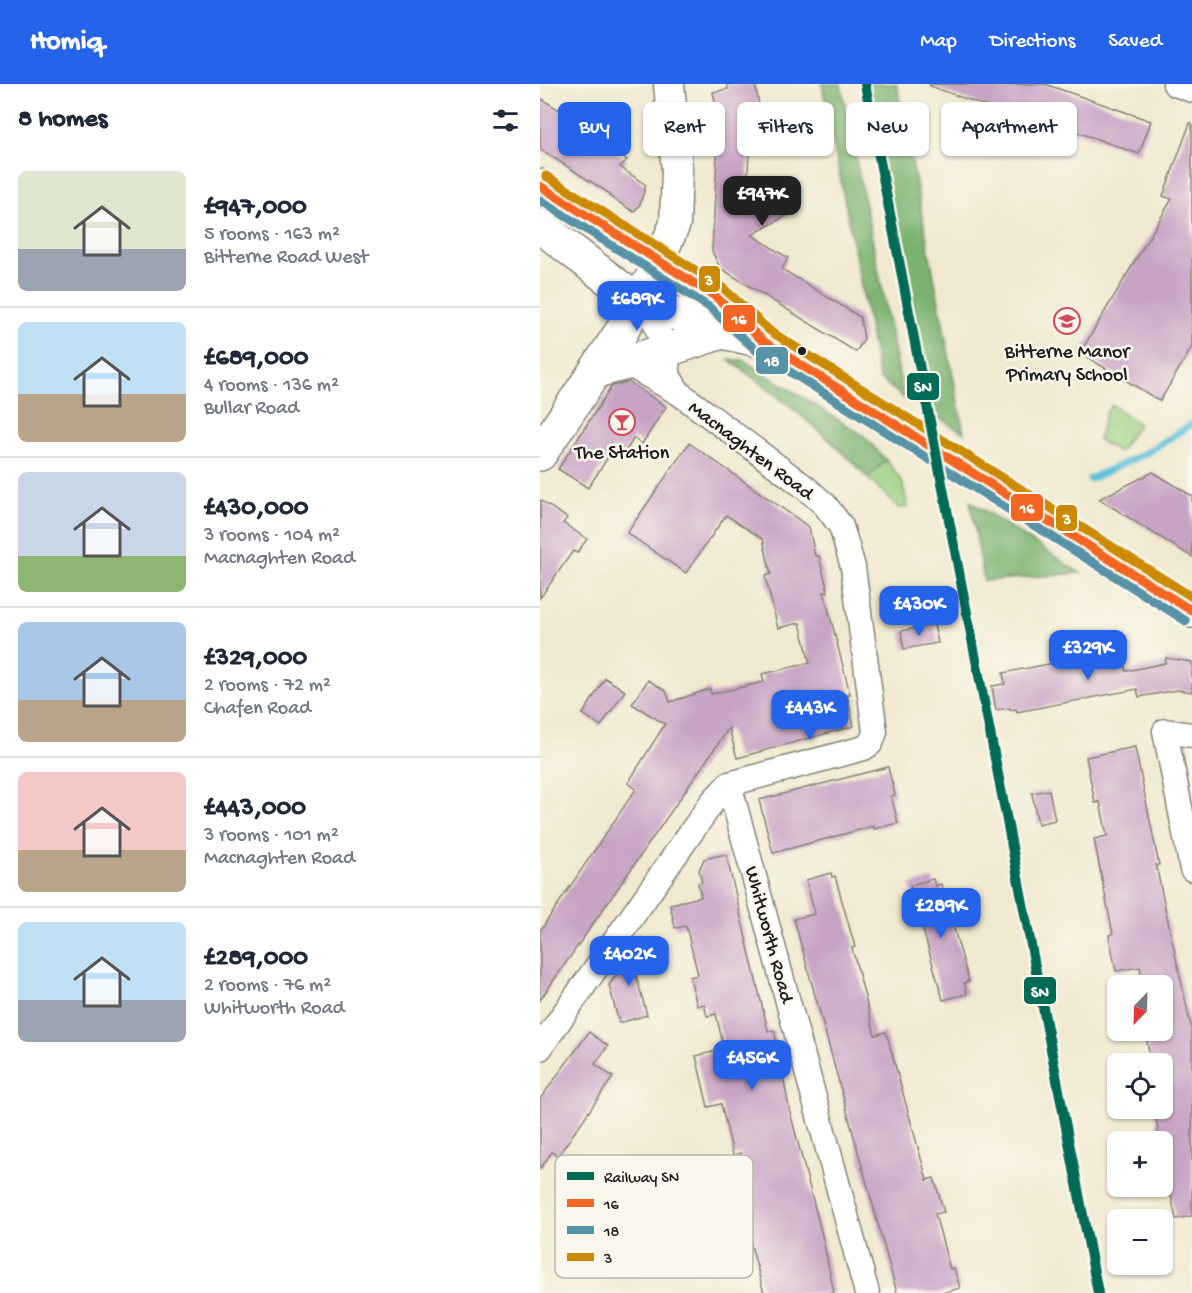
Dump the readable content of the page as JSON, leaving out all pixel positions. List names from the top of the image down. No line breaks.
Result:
{"streets":{"street":["Macnaghten Road","Whitworth Road"]},"crossings":[["Macnaghten Road","Whitworth Road"]],"places":{"school or university":["Bitterne Manor Primary School"],"bar":["The Station"]},"lines":["rail line SN","transit line 3","transit line 16","transit line 18"],"legend":["Railway SN","16","18","3"],"north":"bottom left","page":{"header":"Homiq","nav":["Map","Directions","Saved"],"heading":"8 homes","chip":["Buy","Rent","Filters","New","Apartment"],"list":[{"name":"£947,000","note":"5 rooms · 163 m² · Bitterne Road West"},{"name":"£689,000","note":"4 rooms · 136 m² · Bullar Road"},{"name":"£430,000","note":"3 rooms · 104 m² · Macnaghten Road"},{"name":"£329,000","note":"2 rooms · 72 m² · Chafen Road"},{"name":"£443,000","note":"3 rooms · 101 m² · Macnaghten Road"},{"name":"£289,000","note":"2 rooms · 76 m² · Whitworth Road"}],"price":["£947K","£689K","£430K","£329K","£443K","£289K","£402K","£456K"],"map_buttons":["+","−"]}}
